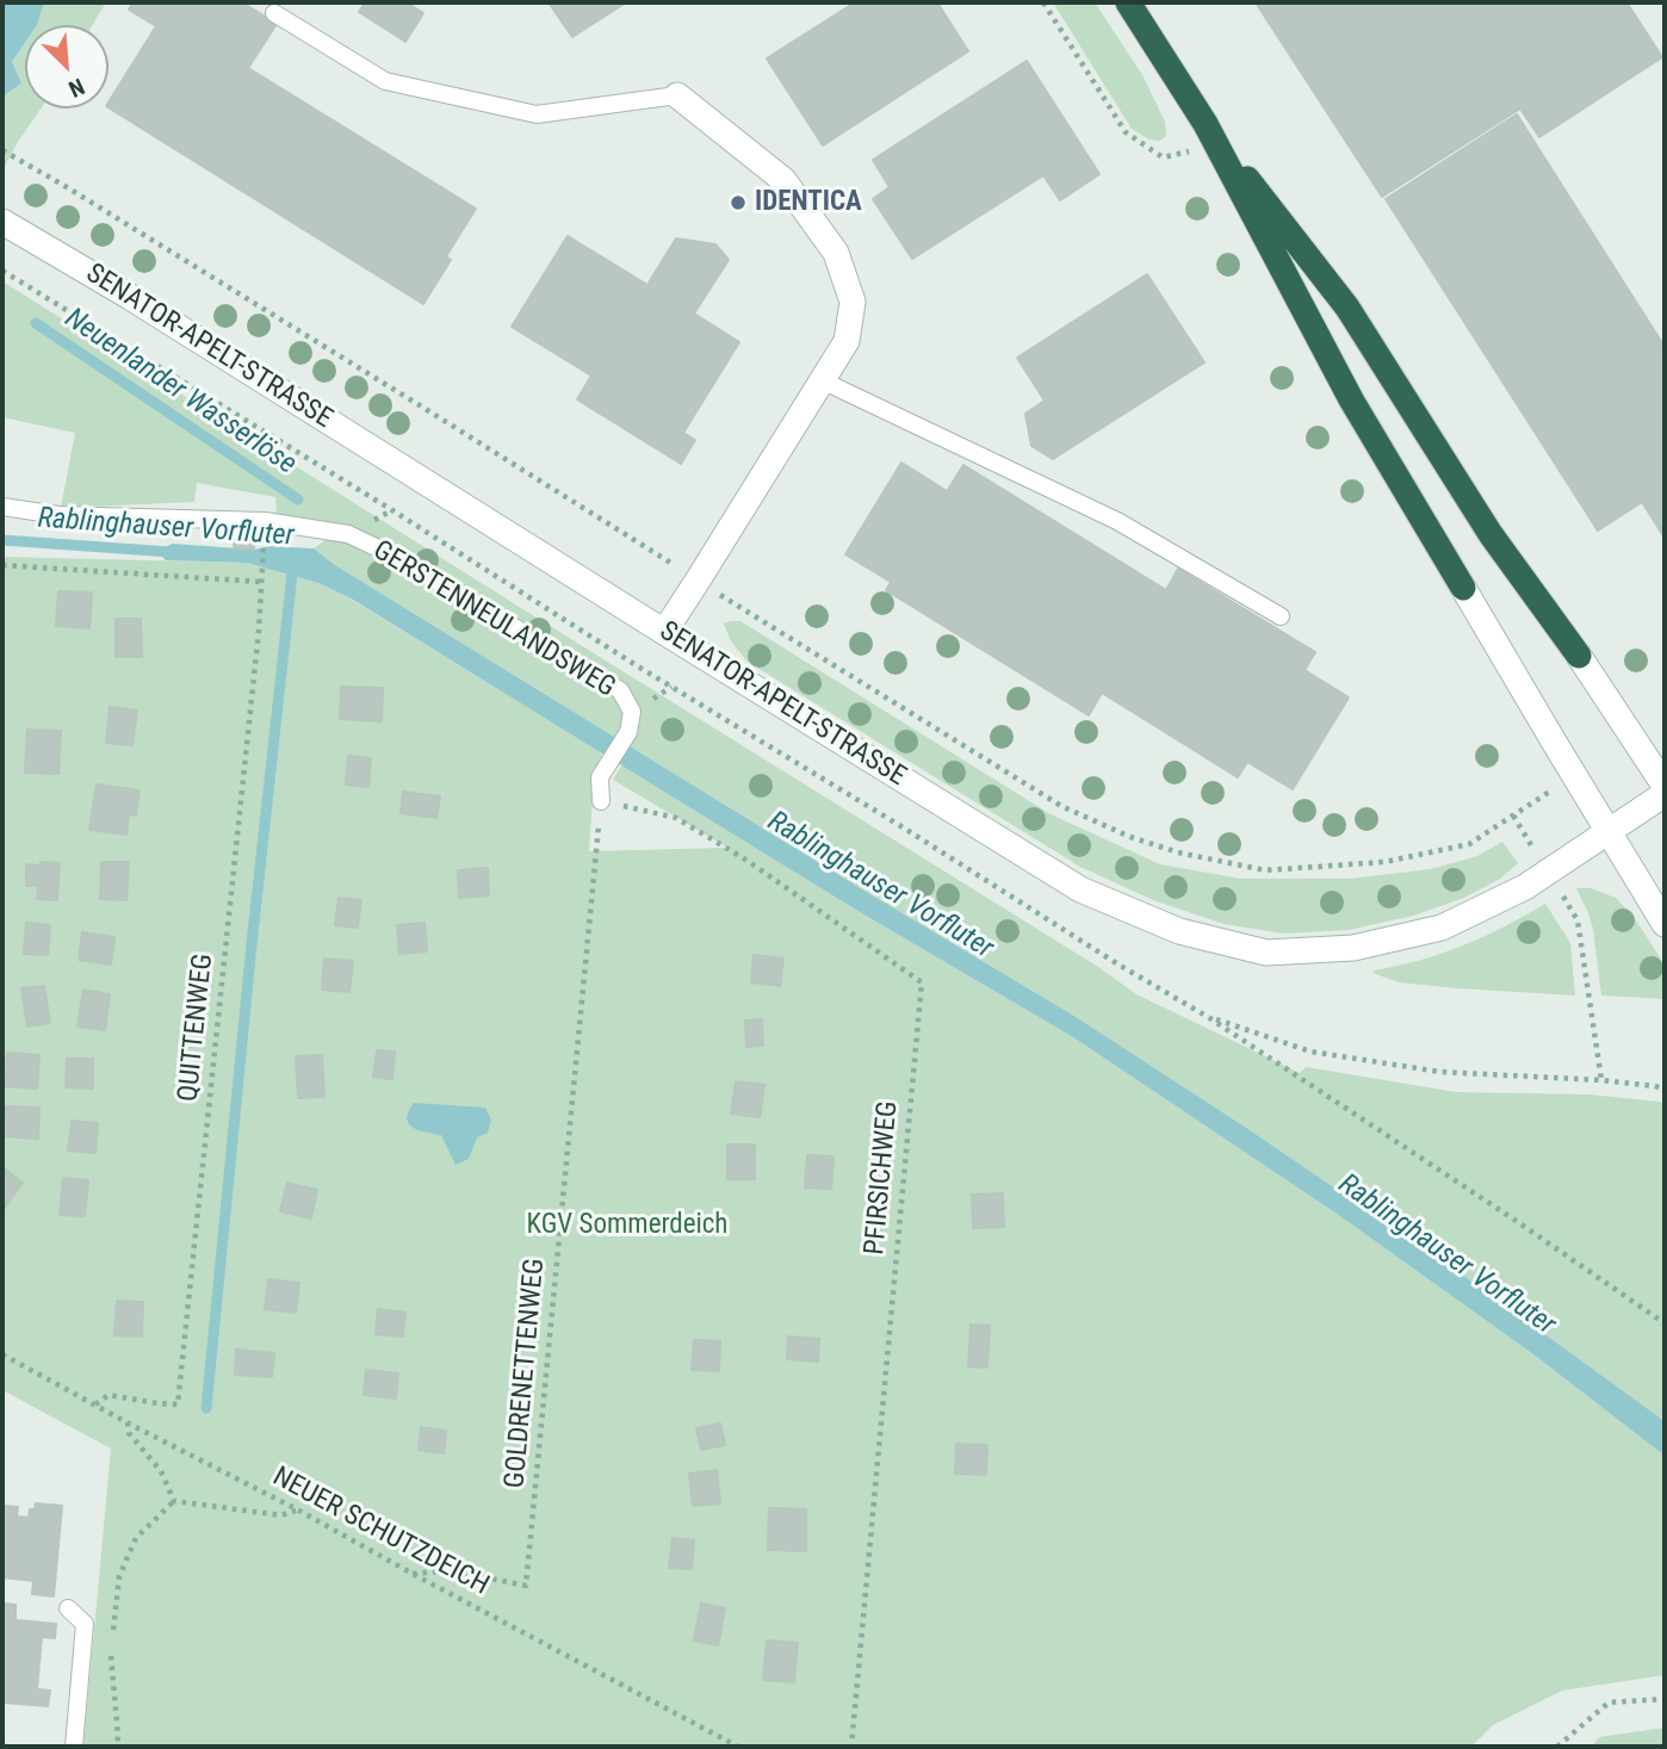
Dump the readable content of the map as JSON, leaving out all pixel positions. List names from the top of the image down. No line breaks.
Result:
{"streets":{"street":["SENATOR-APELT-STRASSE"],"lane":["GERSTENNEULANDSWEG"],"path":["QUITTENWEG","PFIRSICHWEG","GOLDRENETTENWEG","NEUER SCHUTZDEICH"]},"crossings":[["GERSTENNEULANDSWEG","PFIRSICHWEG"],["GERSTENNEULANDSWEG","GOLDRENETTENWEG"],["QUITTENWEG","NEUER SCHUTZDEICH"],["PFIRSICHWEG","GOLDRENETTENWEG"],["GOLDRENETTENWEG","NEUER SCHUTZDEICH"]],"water":["Neuenlander Wasserlöse","Rablinghauser Vorfluter"],"parks":["KGV Sommerdeich"],"places":["IDENTICA"],"north":"bottom right"}
